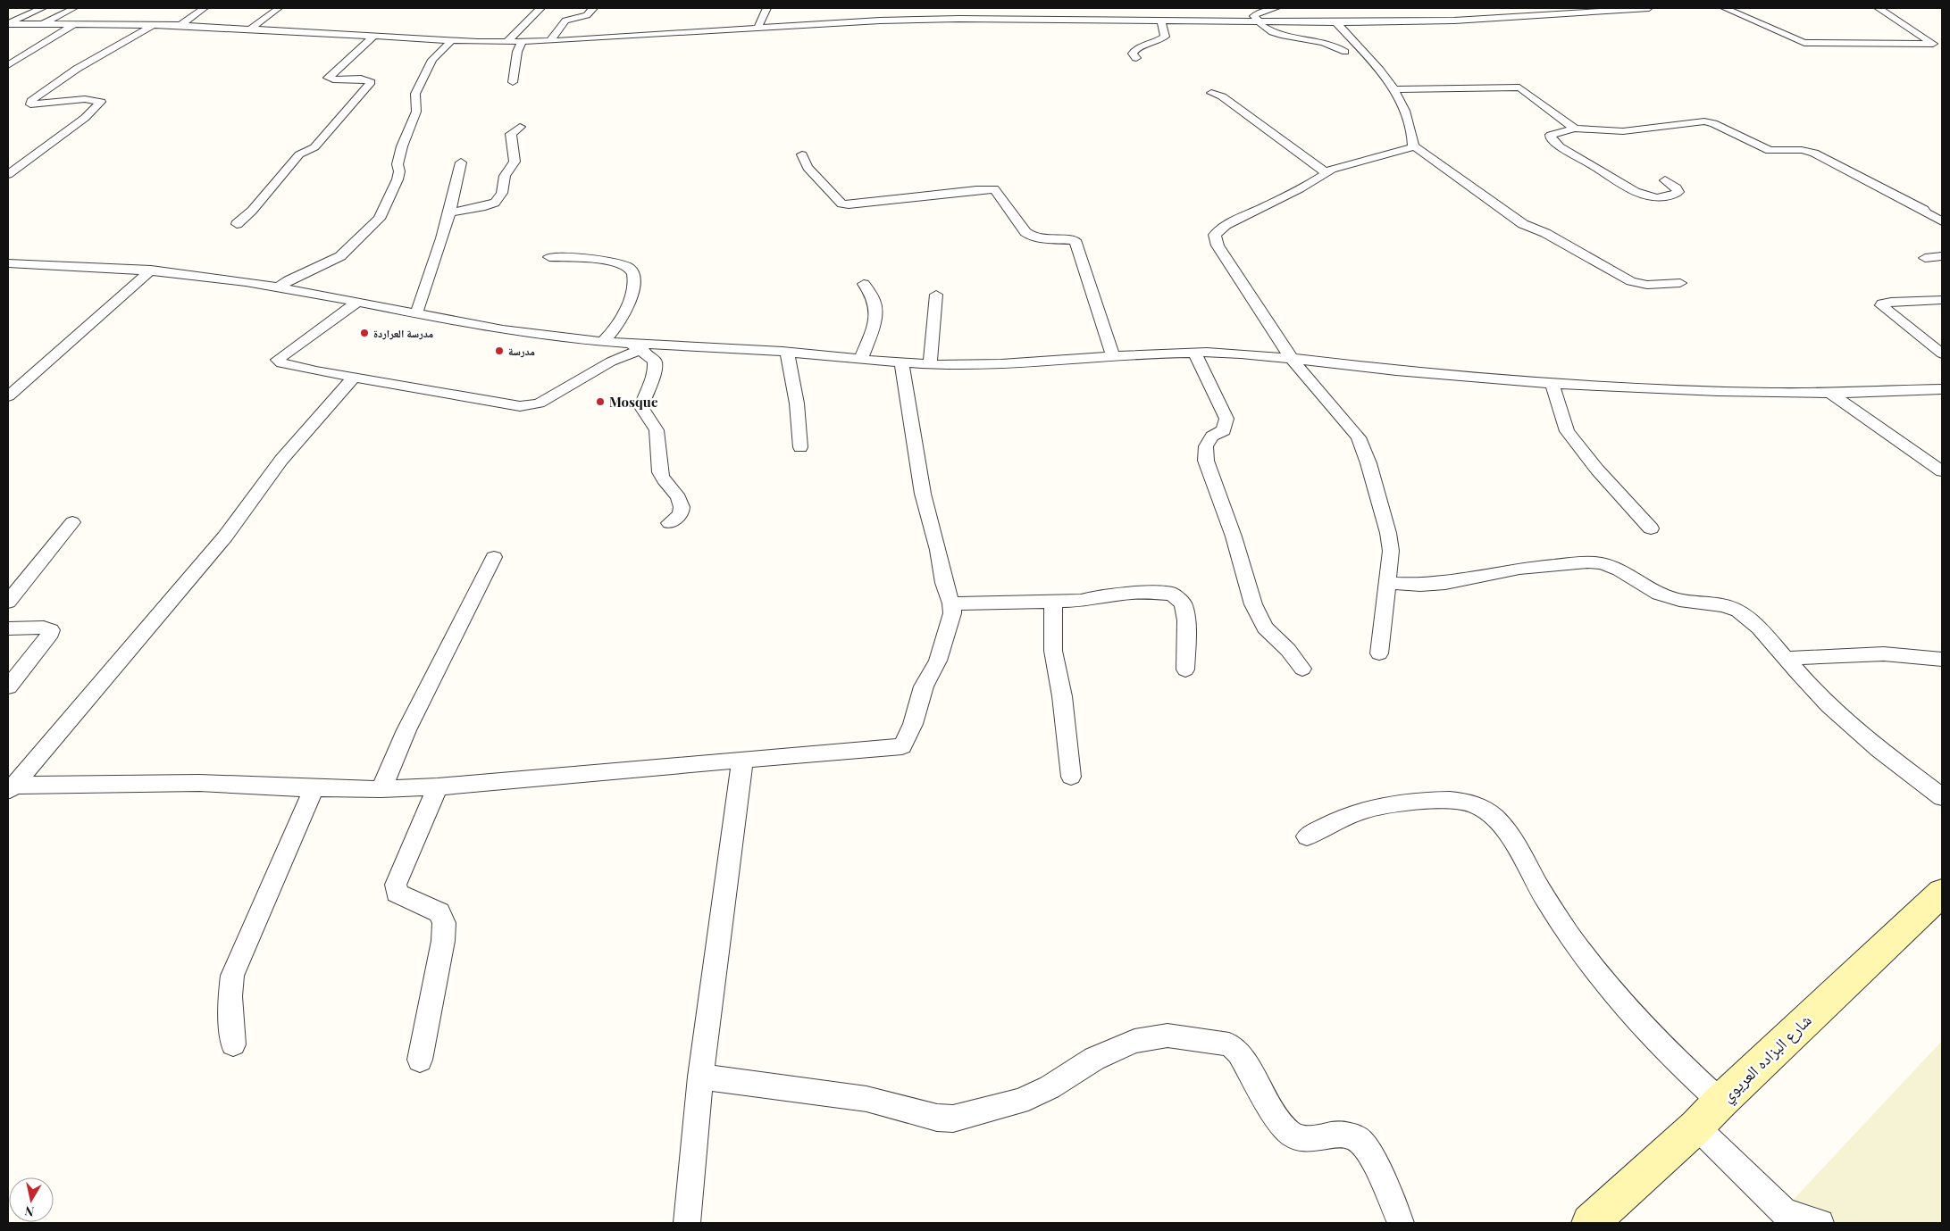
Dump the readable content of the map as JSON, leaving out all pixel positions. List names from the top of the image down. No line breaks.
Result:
{"streets":{"street":["شارع البزاده العريوي"]},"places":["مدرسة العراردة","مدرسة","Mosque"],"north":"bottom"}
